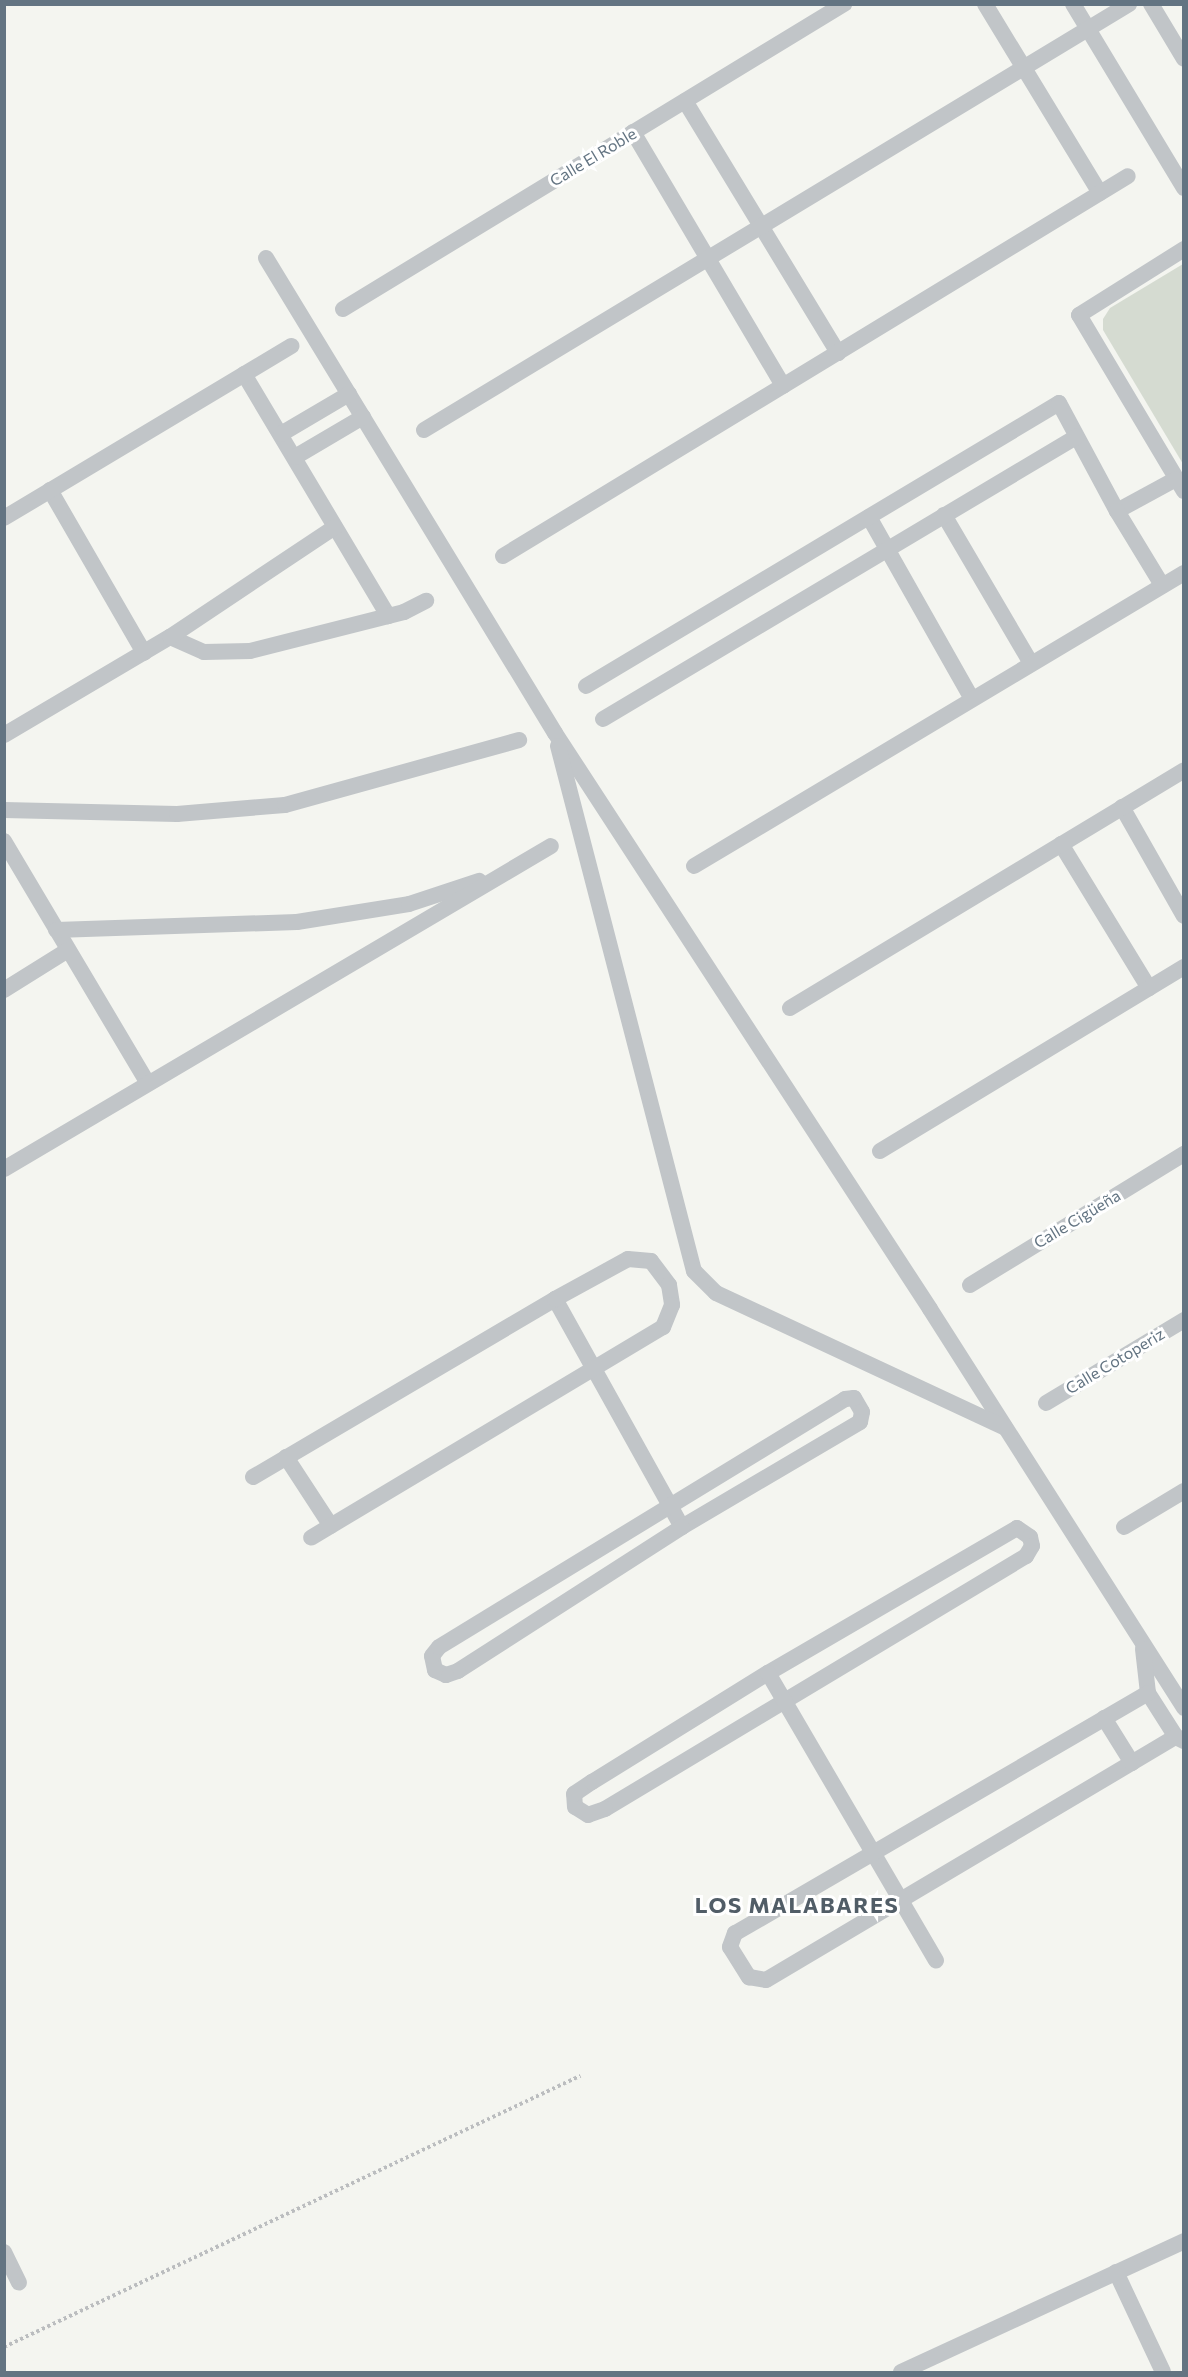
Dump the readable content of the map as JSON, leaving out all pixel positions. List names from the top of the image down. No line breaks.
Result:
{"streets":{"street":["Calle El Roble","Calle Cigüeña","Calle Cotoperiz"]},"districts":["LOS MALABARES"]}
